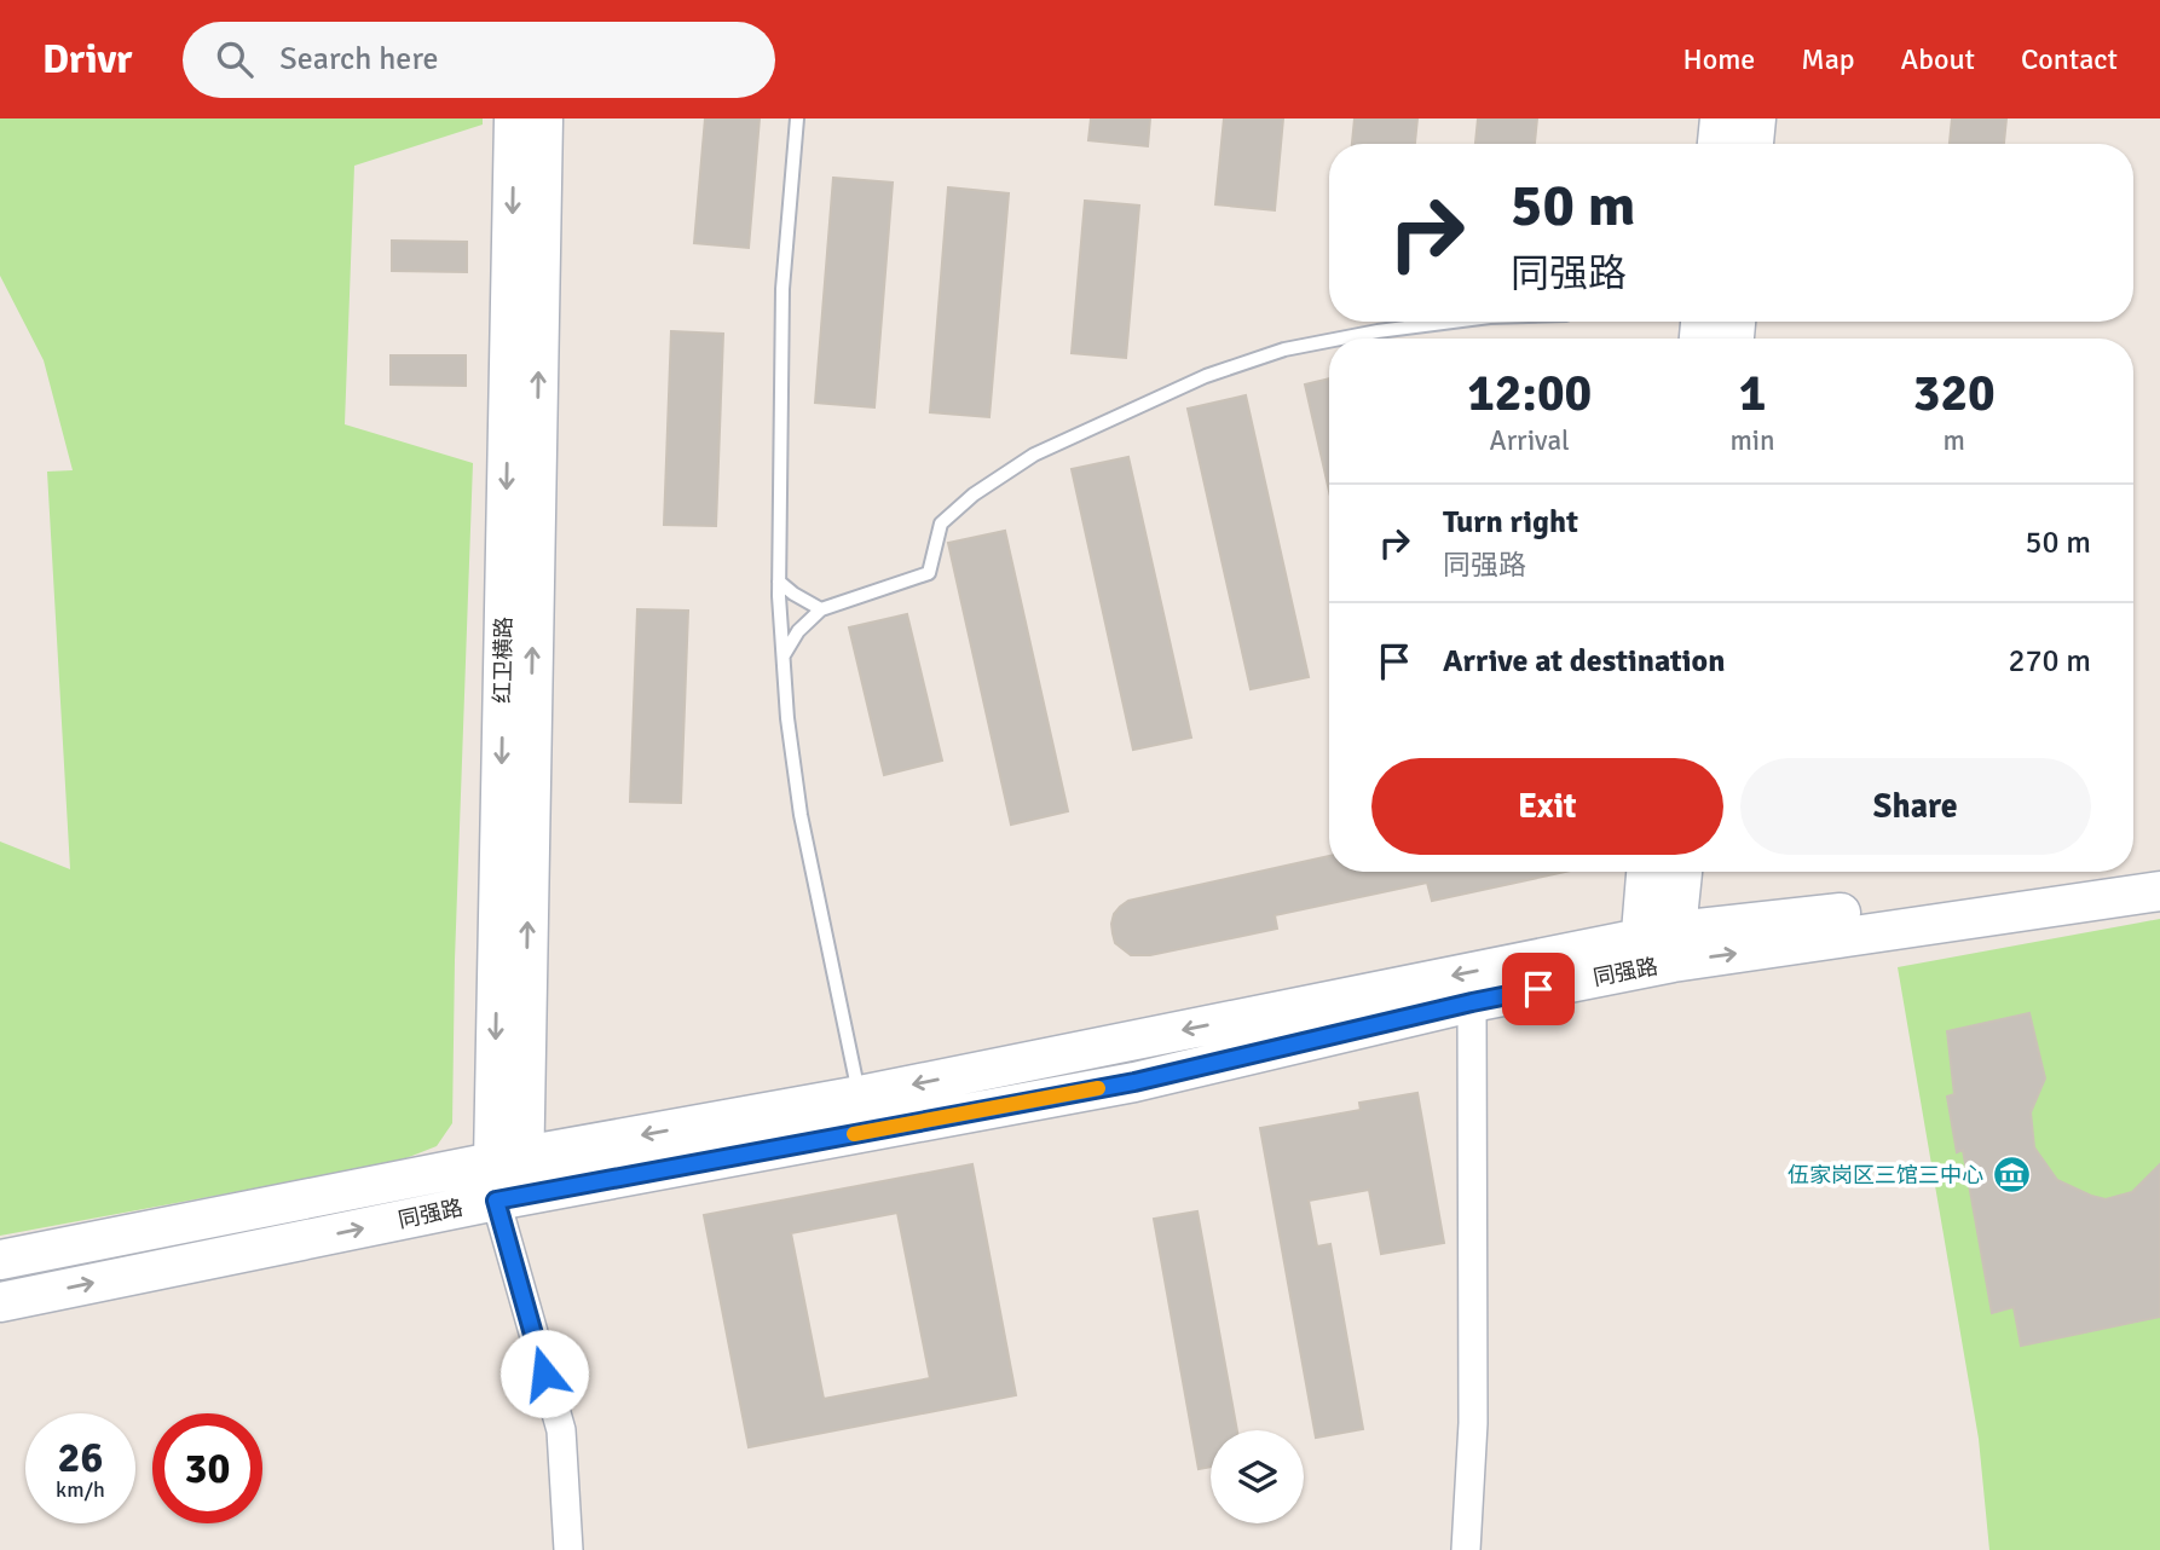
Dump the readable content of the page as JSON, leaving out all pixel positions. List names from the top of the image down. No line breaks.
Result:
{"streets":{"main road":["红卫横路","同强路"]},"crossings":[["红卫横路","同强路"]],"places":{"museum":["伍家岗区三馆三中心"]},"page":{"header":"Drivr","search":"Search here","nav":["Home","Map","About","Contact"],"turn":["50 m","同强路"],"eta":["12:00","Arrival","1","min","320","m"],"list":[{"name":"Turn right","note":"同强路","value":"50 m"},{"name":"Arrive at destination","value":"270 m"}],"buttons":["Exit","Share"],"speed":"26 km/h","limit":"30"}}
